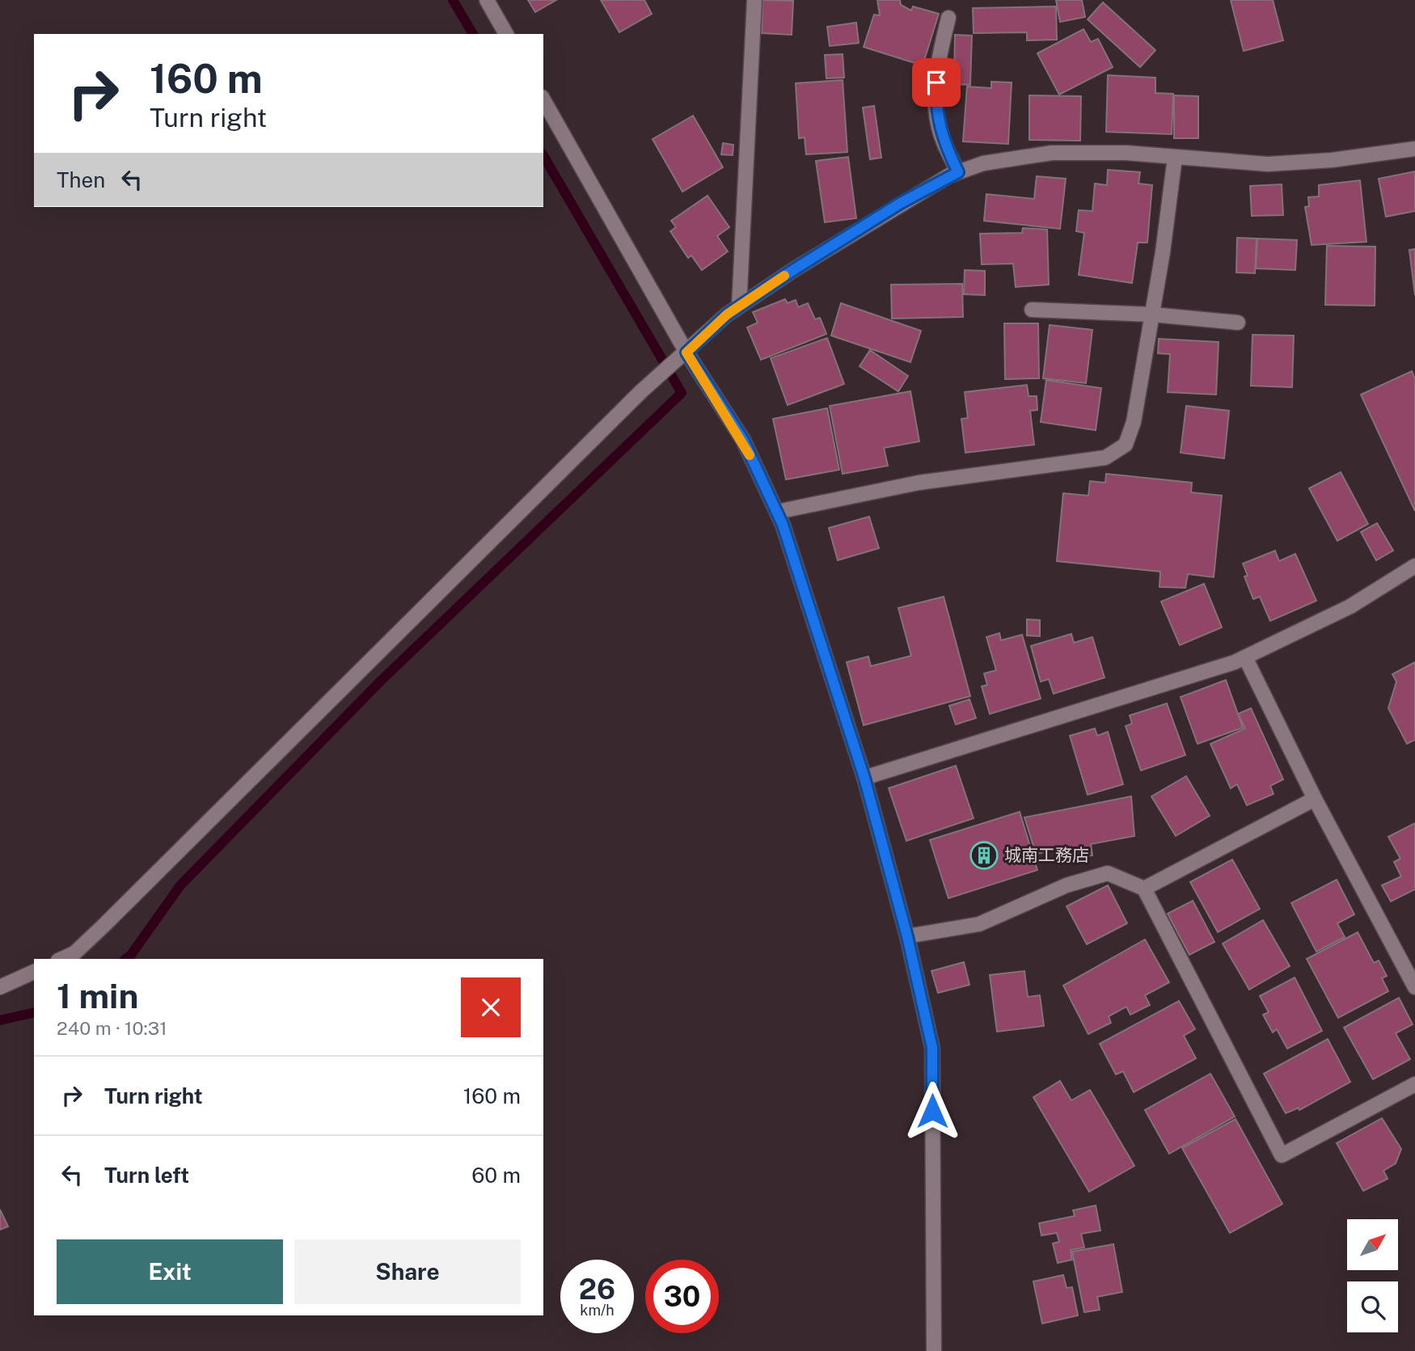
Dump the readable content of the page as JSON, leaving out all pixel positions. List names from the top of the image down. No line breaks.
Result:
{"places":{"building":["城南工務店"]},"north":"top right","page":{"turn":["160 m","Turn right"],"then":"Then","heading":["1 min","240 m · 10:31"],"list":[{"name":"Turn right","value":"160 m"},{"name":"Turn left","value":"60 m"}],"buttons":["Exit","Share"],"speed":"26 km/h","limit":"30"}}
